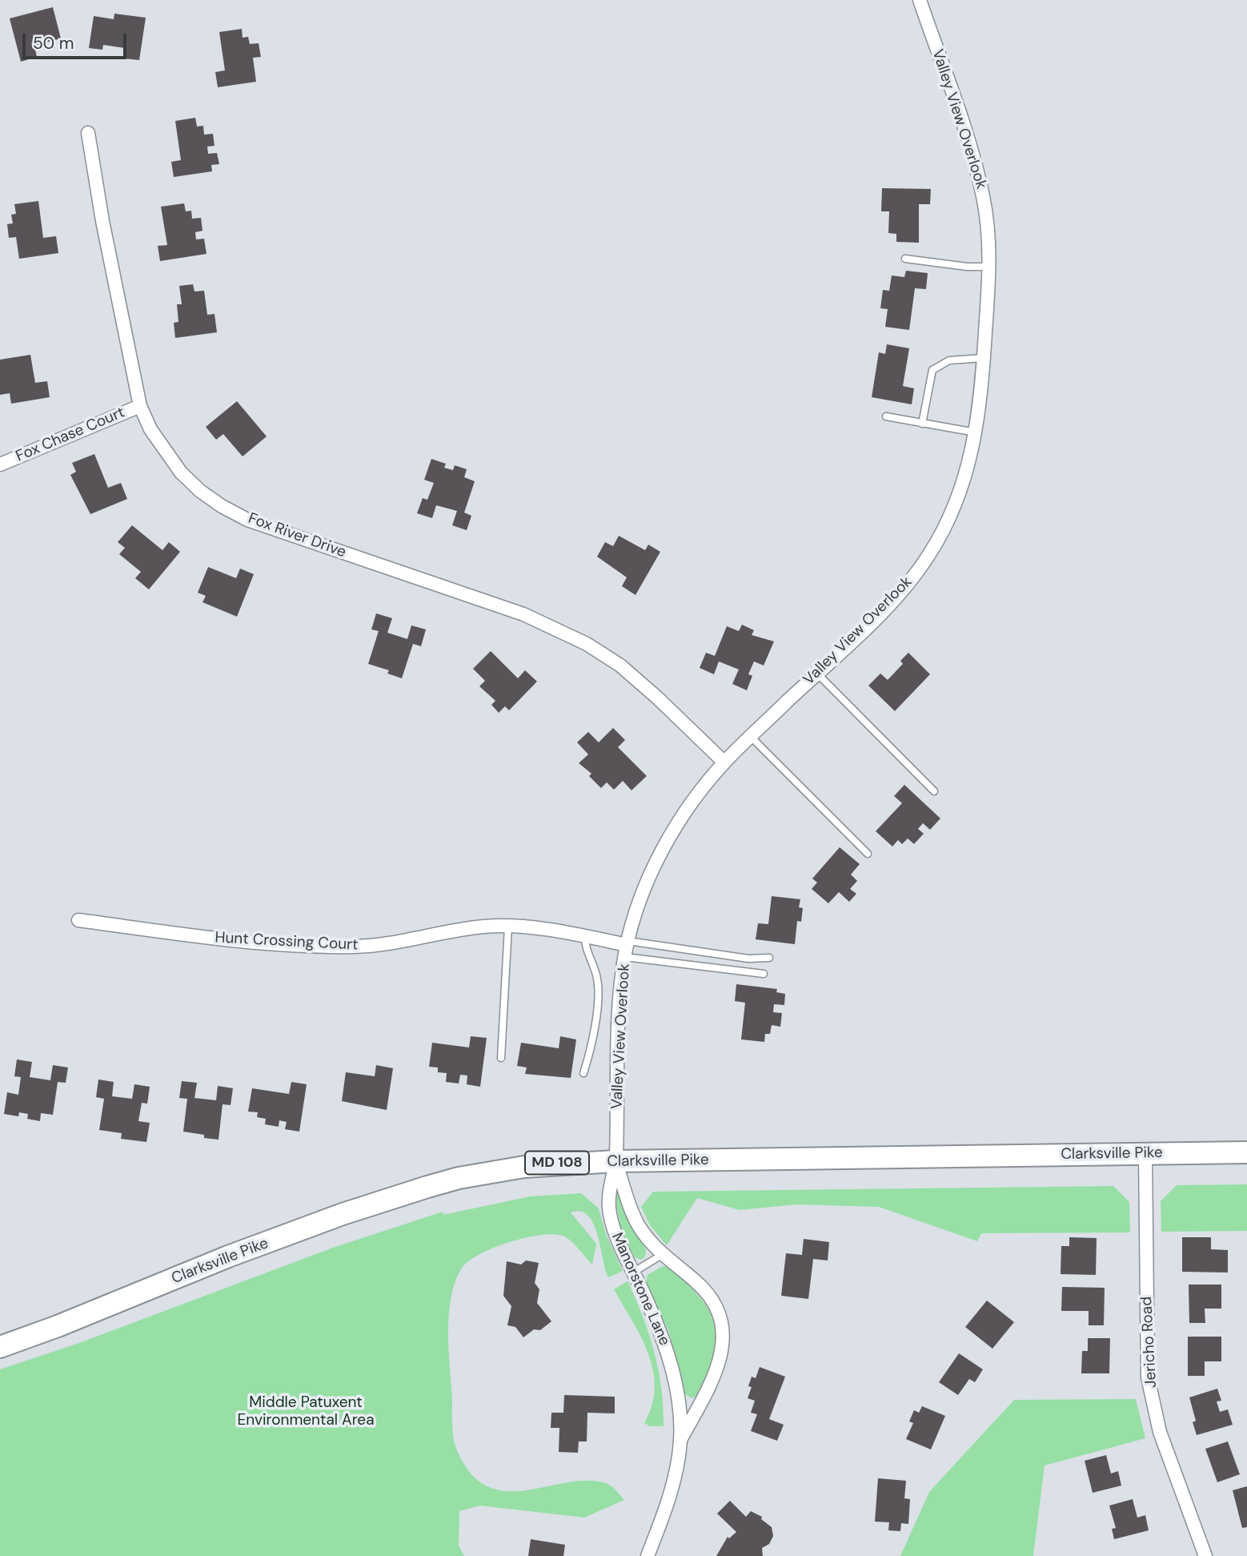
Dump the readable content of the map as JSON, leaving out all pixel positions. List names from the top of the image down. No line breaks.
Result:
{"streets":{"main road":["Clarksville Pike","MD 108"],"street":["Valley View Overlook","Fox Chase Court","Fox River Drive","Hunt Crossing Court","Manorstone Lane","Jericho Road"]},"crossings":[["Valley View Overlook","Fox River Drive"],["Valley View Overlook","Hunt Crossing Court"],["Valley View Overlook","Clarksville Pike"],["Valley View Overlook","Manorstone Lane"],["Fox Chase Court","Fox River Drive"],["Clarksville Pike","Manorstone Lane"],["Clarksville Pike","Jericho Road"]],"parks":["Middle Patuxent Environmental Area"],"scale_bar":"50 m"}
